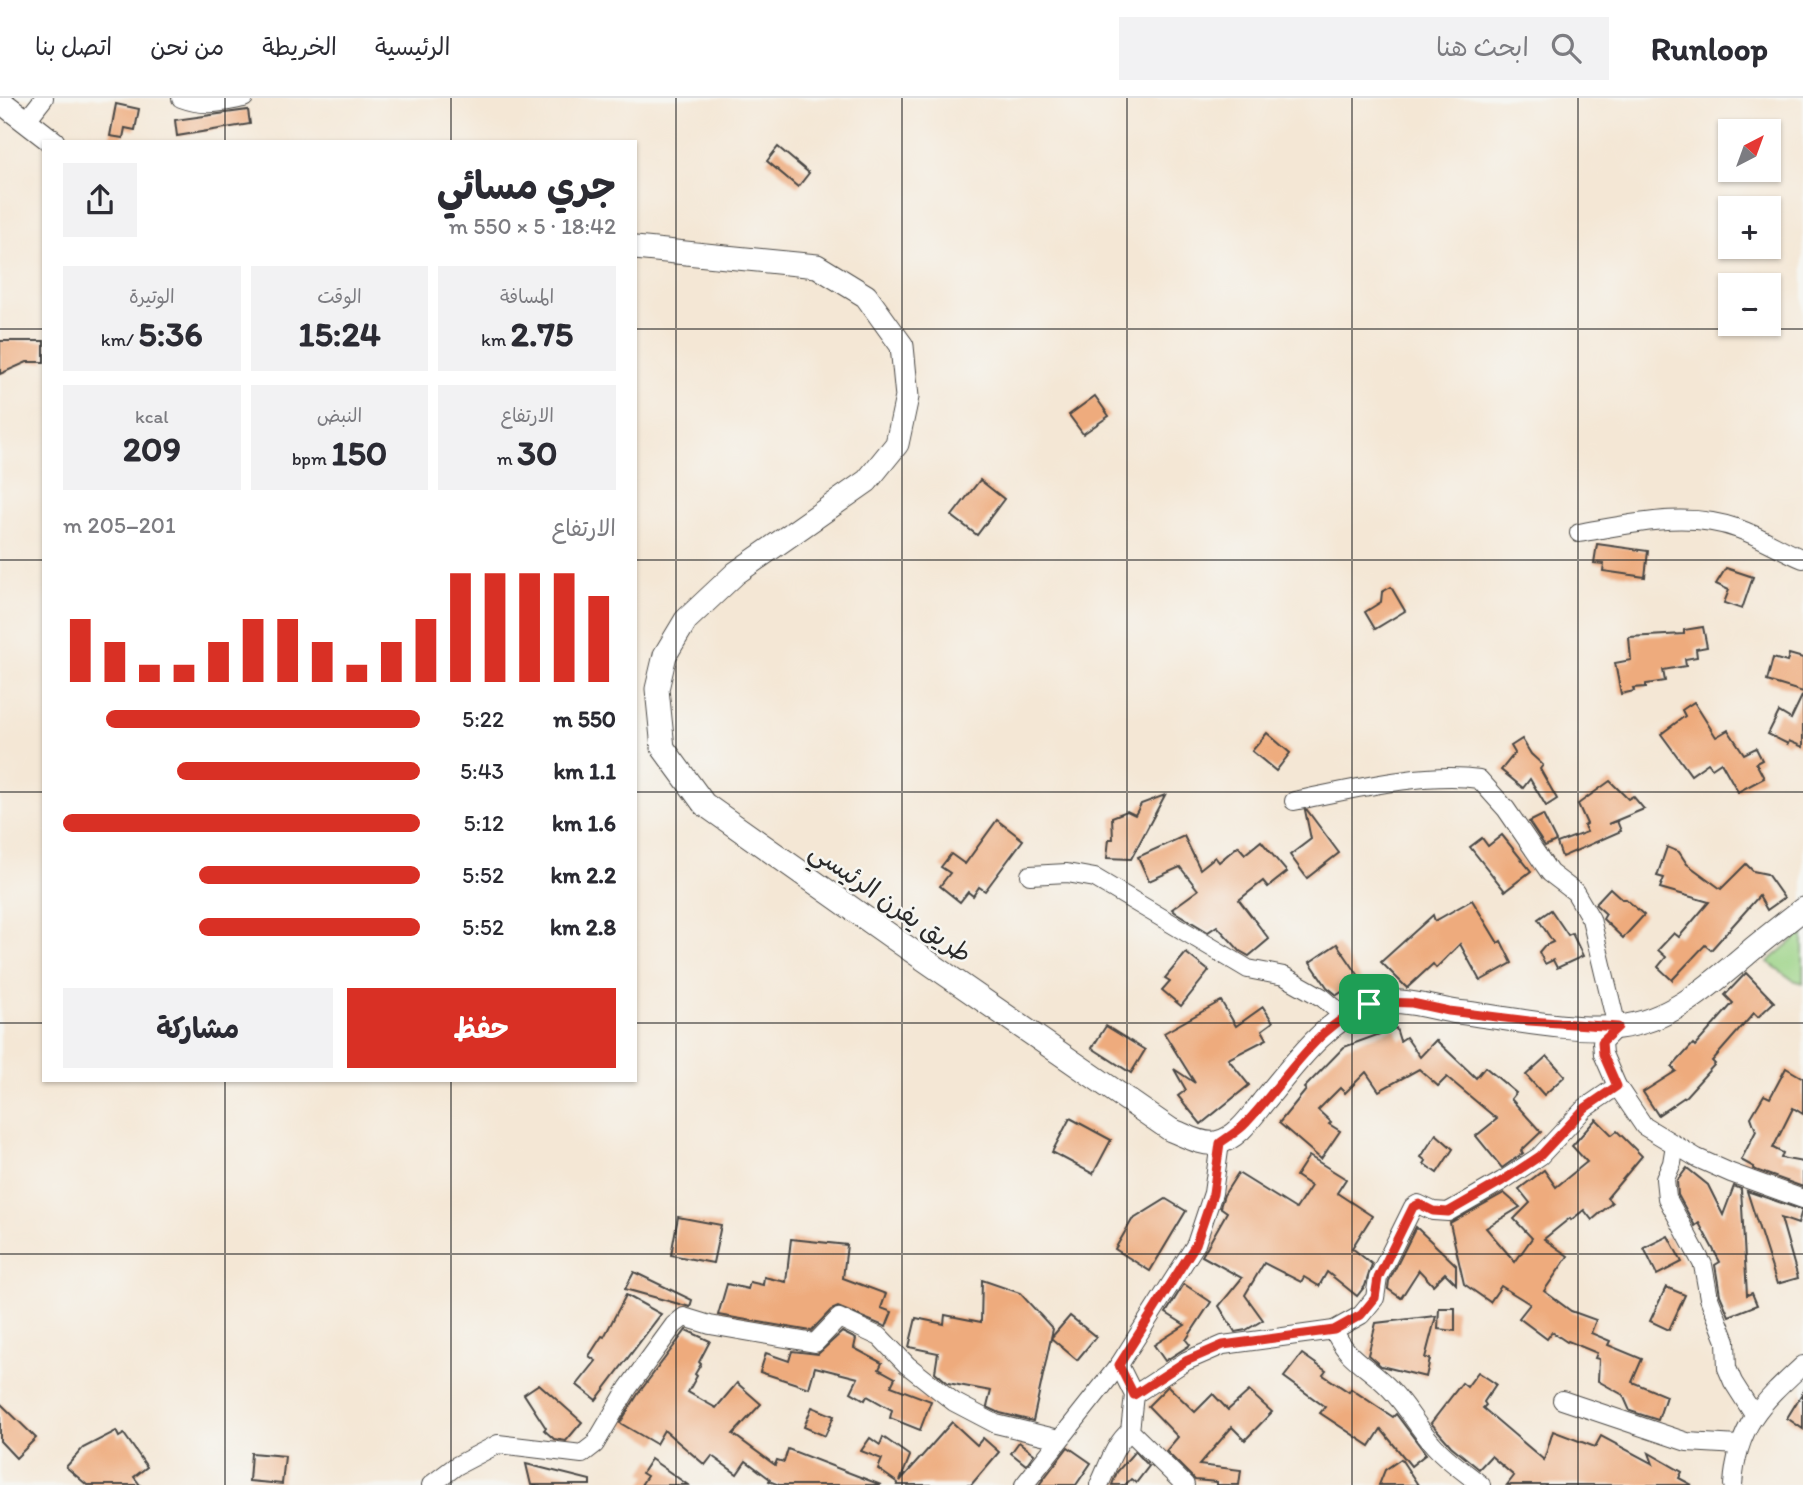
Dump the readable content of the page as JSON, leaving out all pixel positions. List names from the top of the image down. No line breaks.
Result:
{"streets":{"main road":["طريق يفرن الرئيسي"]},"north":"top right","page":{"header":"Runloop","search":"ابحث هنا","nav":["الرئيسية","الخريطة","من نحن","اتصل بنا"],"map_buttons":["+","−"],"heading":["جري مسائي","18:42 · 5 × 550 m"],"stats":[["المسافة","2.75 km"],["الوقت","15:24"],["الوتيرة","5:36 /km"],["الارتفاع","30 m"],["النبض","150 bpm"],["kcal","209"]],"chart":["الارتفاع","201–205 m"],"list":[{"name":"550 m","note":"5:22"},{"name":"1.1 km","note":"5:43"},{"name":"1.6 km","note":"5:12"},{"name":"2.2 km","note":"5:52"},{"name":"2.8 km","note":"5:52"}],"buttons":["حفظ","مشاركة"]}}
